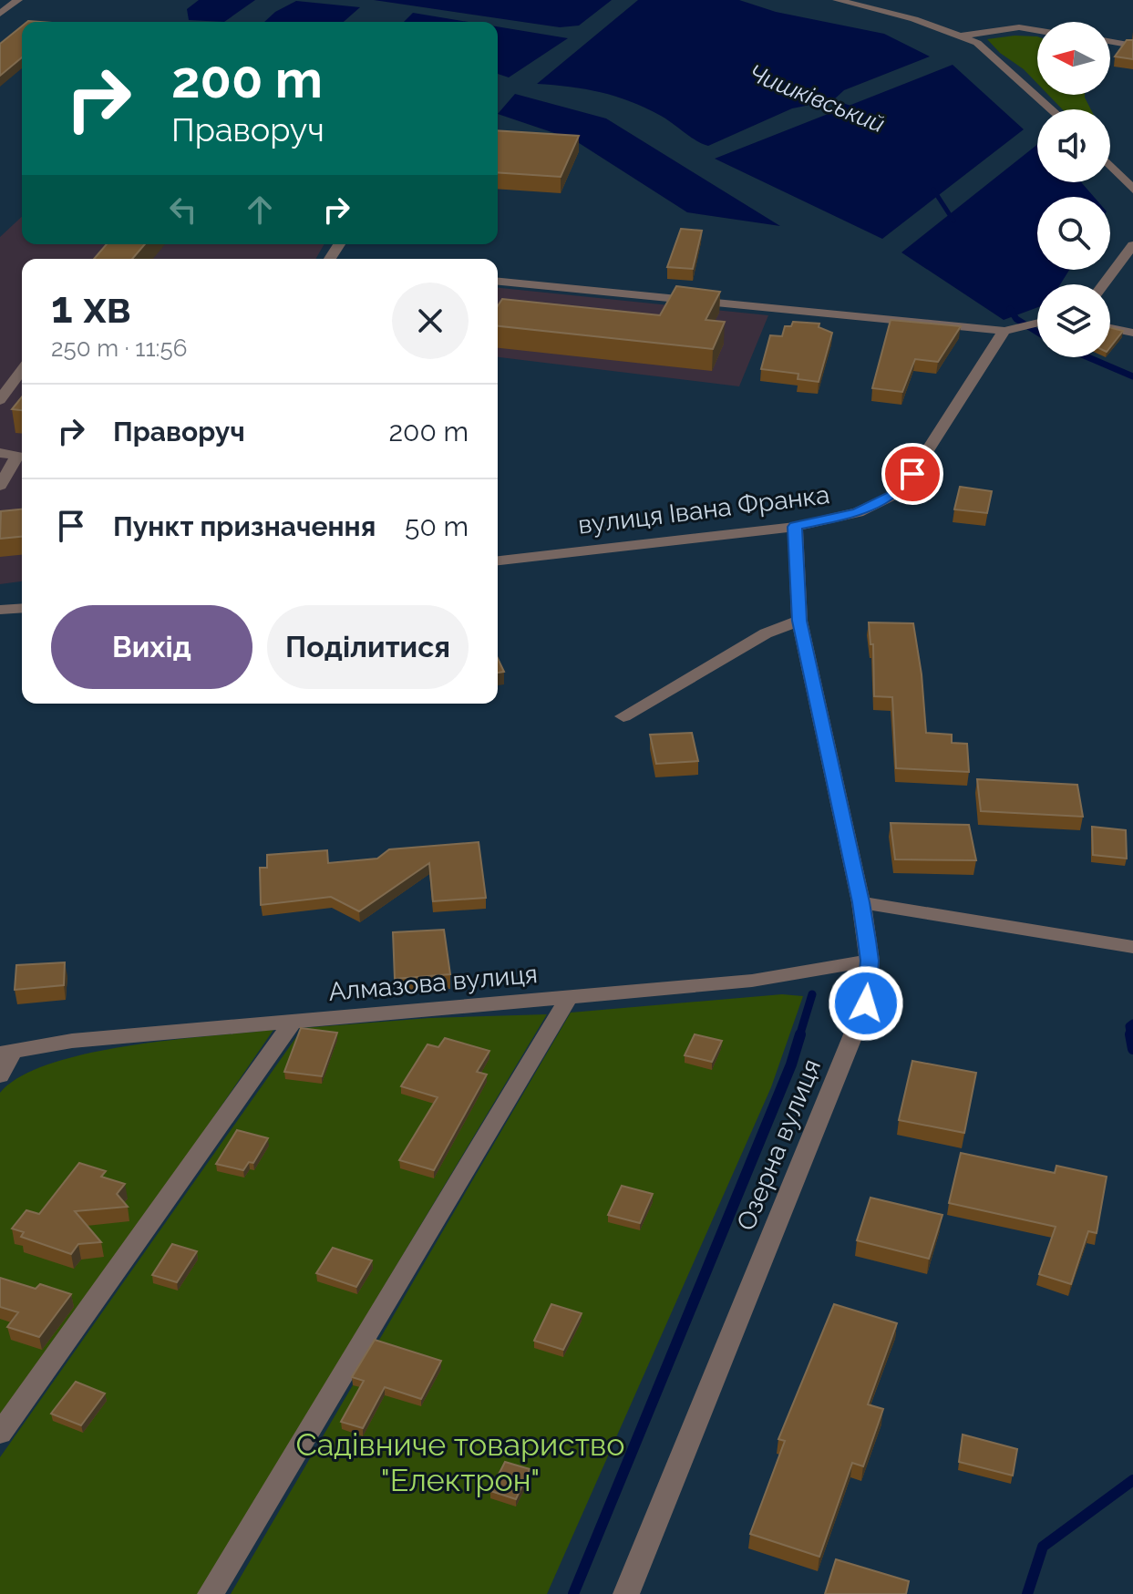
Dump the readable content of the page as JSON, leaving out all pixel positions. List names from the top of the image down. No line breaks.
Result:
{"streets":{"street":["вулиця Івана Франка","Алмазова вулиця","Озерна вулиця"]},"crossings":[["вулиця Івана Франка","Озерна вулиця"],["Алмазова вулиця","Озерна вулиця"]],"water":["Чишківський"],"parks":["Садівниче товариство \"Електрон\""],"north":"left","page":{"turn":["200 m","Праворуч"],"heading":["1 хв","250 m · 11:56"],"list":[{"name":"Праворуч","value":"200 m"},{"name":"Пункт призначення","value":"50 m"}],"buttons":["Вихід","Поділитися"]}}
